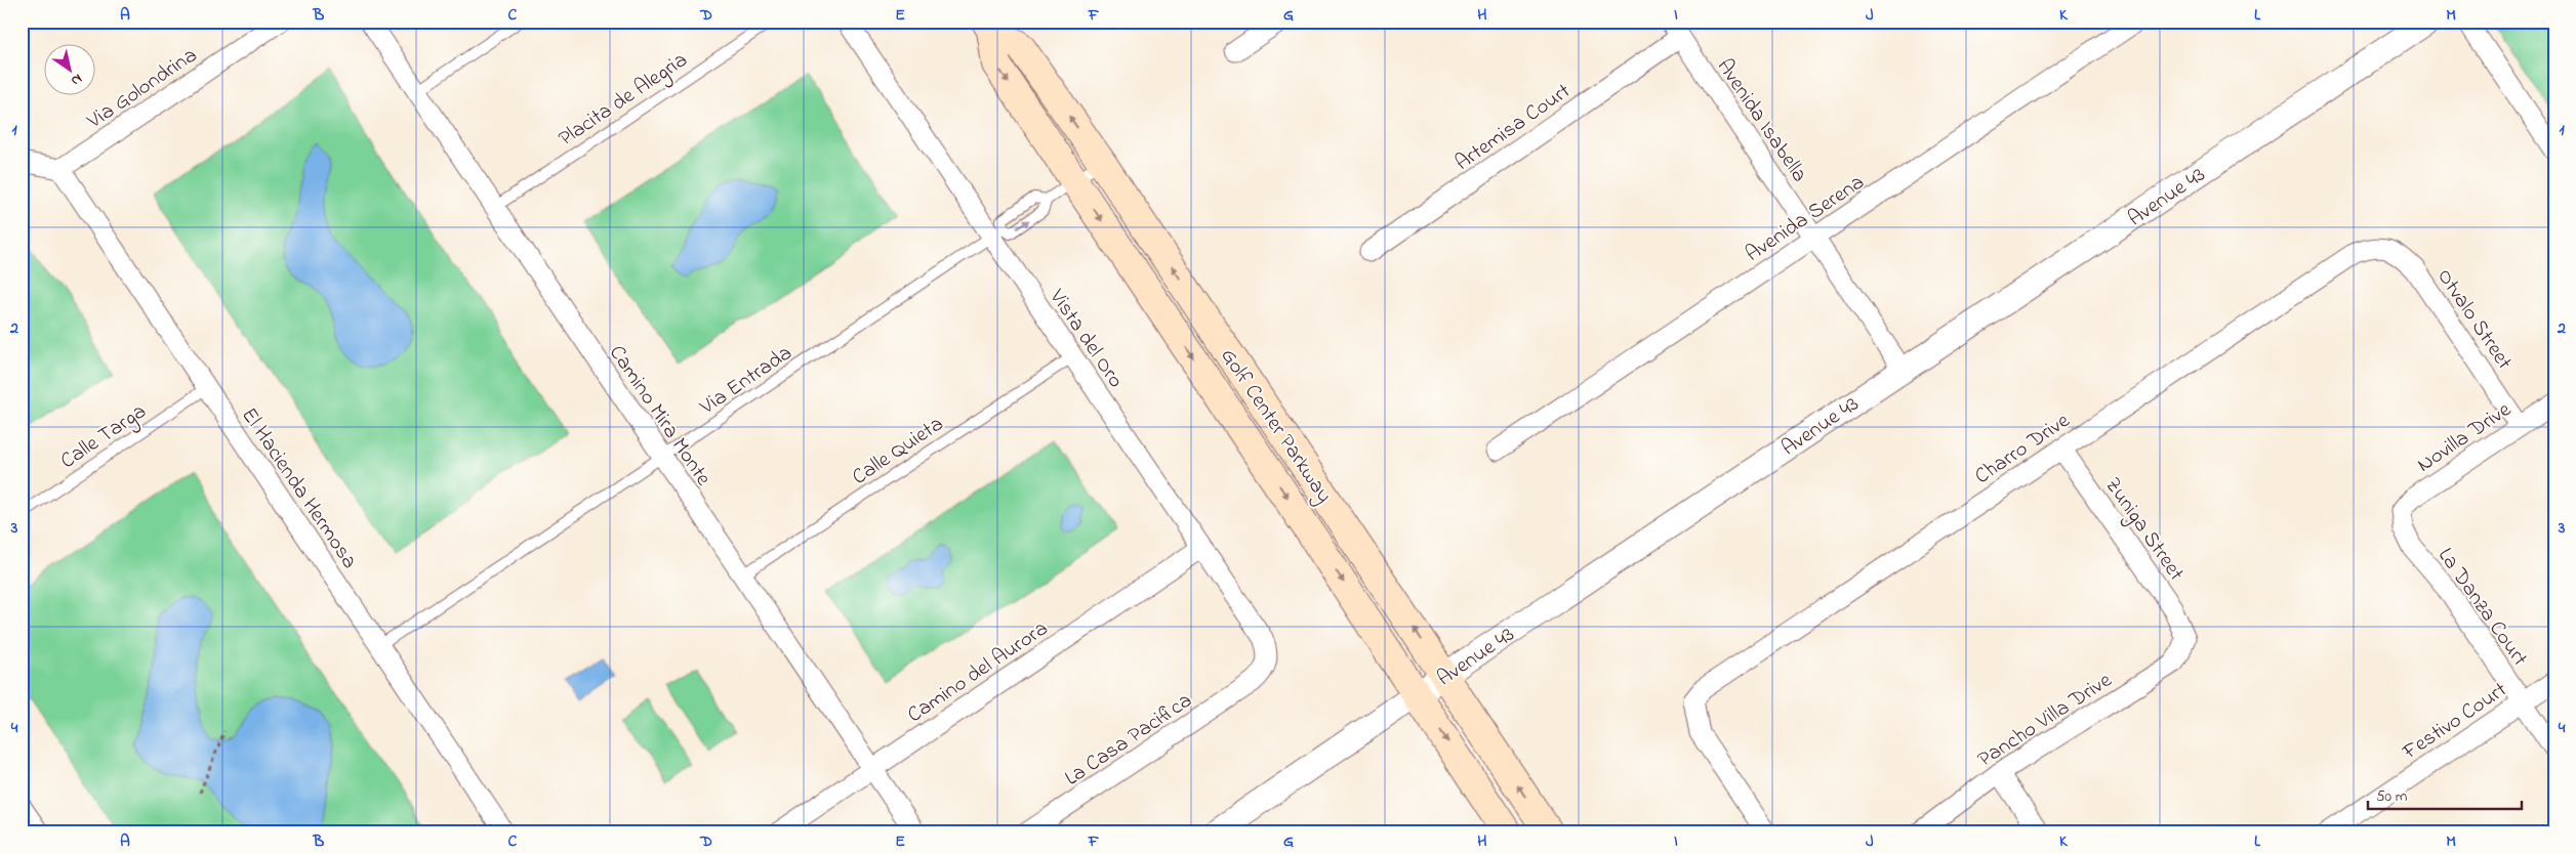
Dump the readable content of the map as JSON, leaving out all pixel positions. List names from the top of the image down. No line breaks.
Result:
{"streets":{"main road":["Golf Center Parkway"],"street":["Via Golondrina","Avenida Isabella","Artemisa Court","Avenue 43","Avenida Serena","Otvalo Street","Vista del Oro","Camino Mira Monte","Novilla Drive","Charro Drive","El Hacienda Hermosa","Zuniga Street","La Danza Court","Camino del Aurora","Pancho Villa Drive","Festivo Court","La Casa Pacifica"],"lane":["Placita de Alegria","Via Entrada","Calle Targa","Calle Quieta"]},"crossings":[["Via Golondrina","El Hacienda Hermosa"],["Placita de Alegria","Camino Mira Monte"],["Avenida Isabella","Artemisa Court"],["Avenida Isabella","Avenue 43"],["Avenida Isabella","Avenida Serena"],["Avenue 43","Golf Center Parkway"],["Otvalo Street","Novilla Drive"],["Otvalo Street","Charro Drive"],["Vista del Oro","Via Entrada"],["Vista del Oro","Calle Quieta"],["Vista del Oro","Camino del Aurora"],["Vista del Oro","La Casa Pacifica"],["Via Entrada","Camino Mira Monte"],["Via Entrada","Golf Center Parkway"],["Via Entrada","El Hacienda Hermosa"],["Camino Mira Monte","Calle Quieta"],["Camino Mira Monte","Camino del Aurora"],["Calle Targa","El Hacienda Hermosa"],["Novilla Drive","La Danza Court"],["Charro Drive","Zuniga Street"],["Zuniga Street","Pancho Villa Drive"],["La Danza Court","Festivo Court"]],"scale_bar":"50 m","north":"bottom right","grid":{"columns":["A","B","C","D","E","F","G","H","I","J","K","L","M"],"rows":["1","2","3","4"]}}
